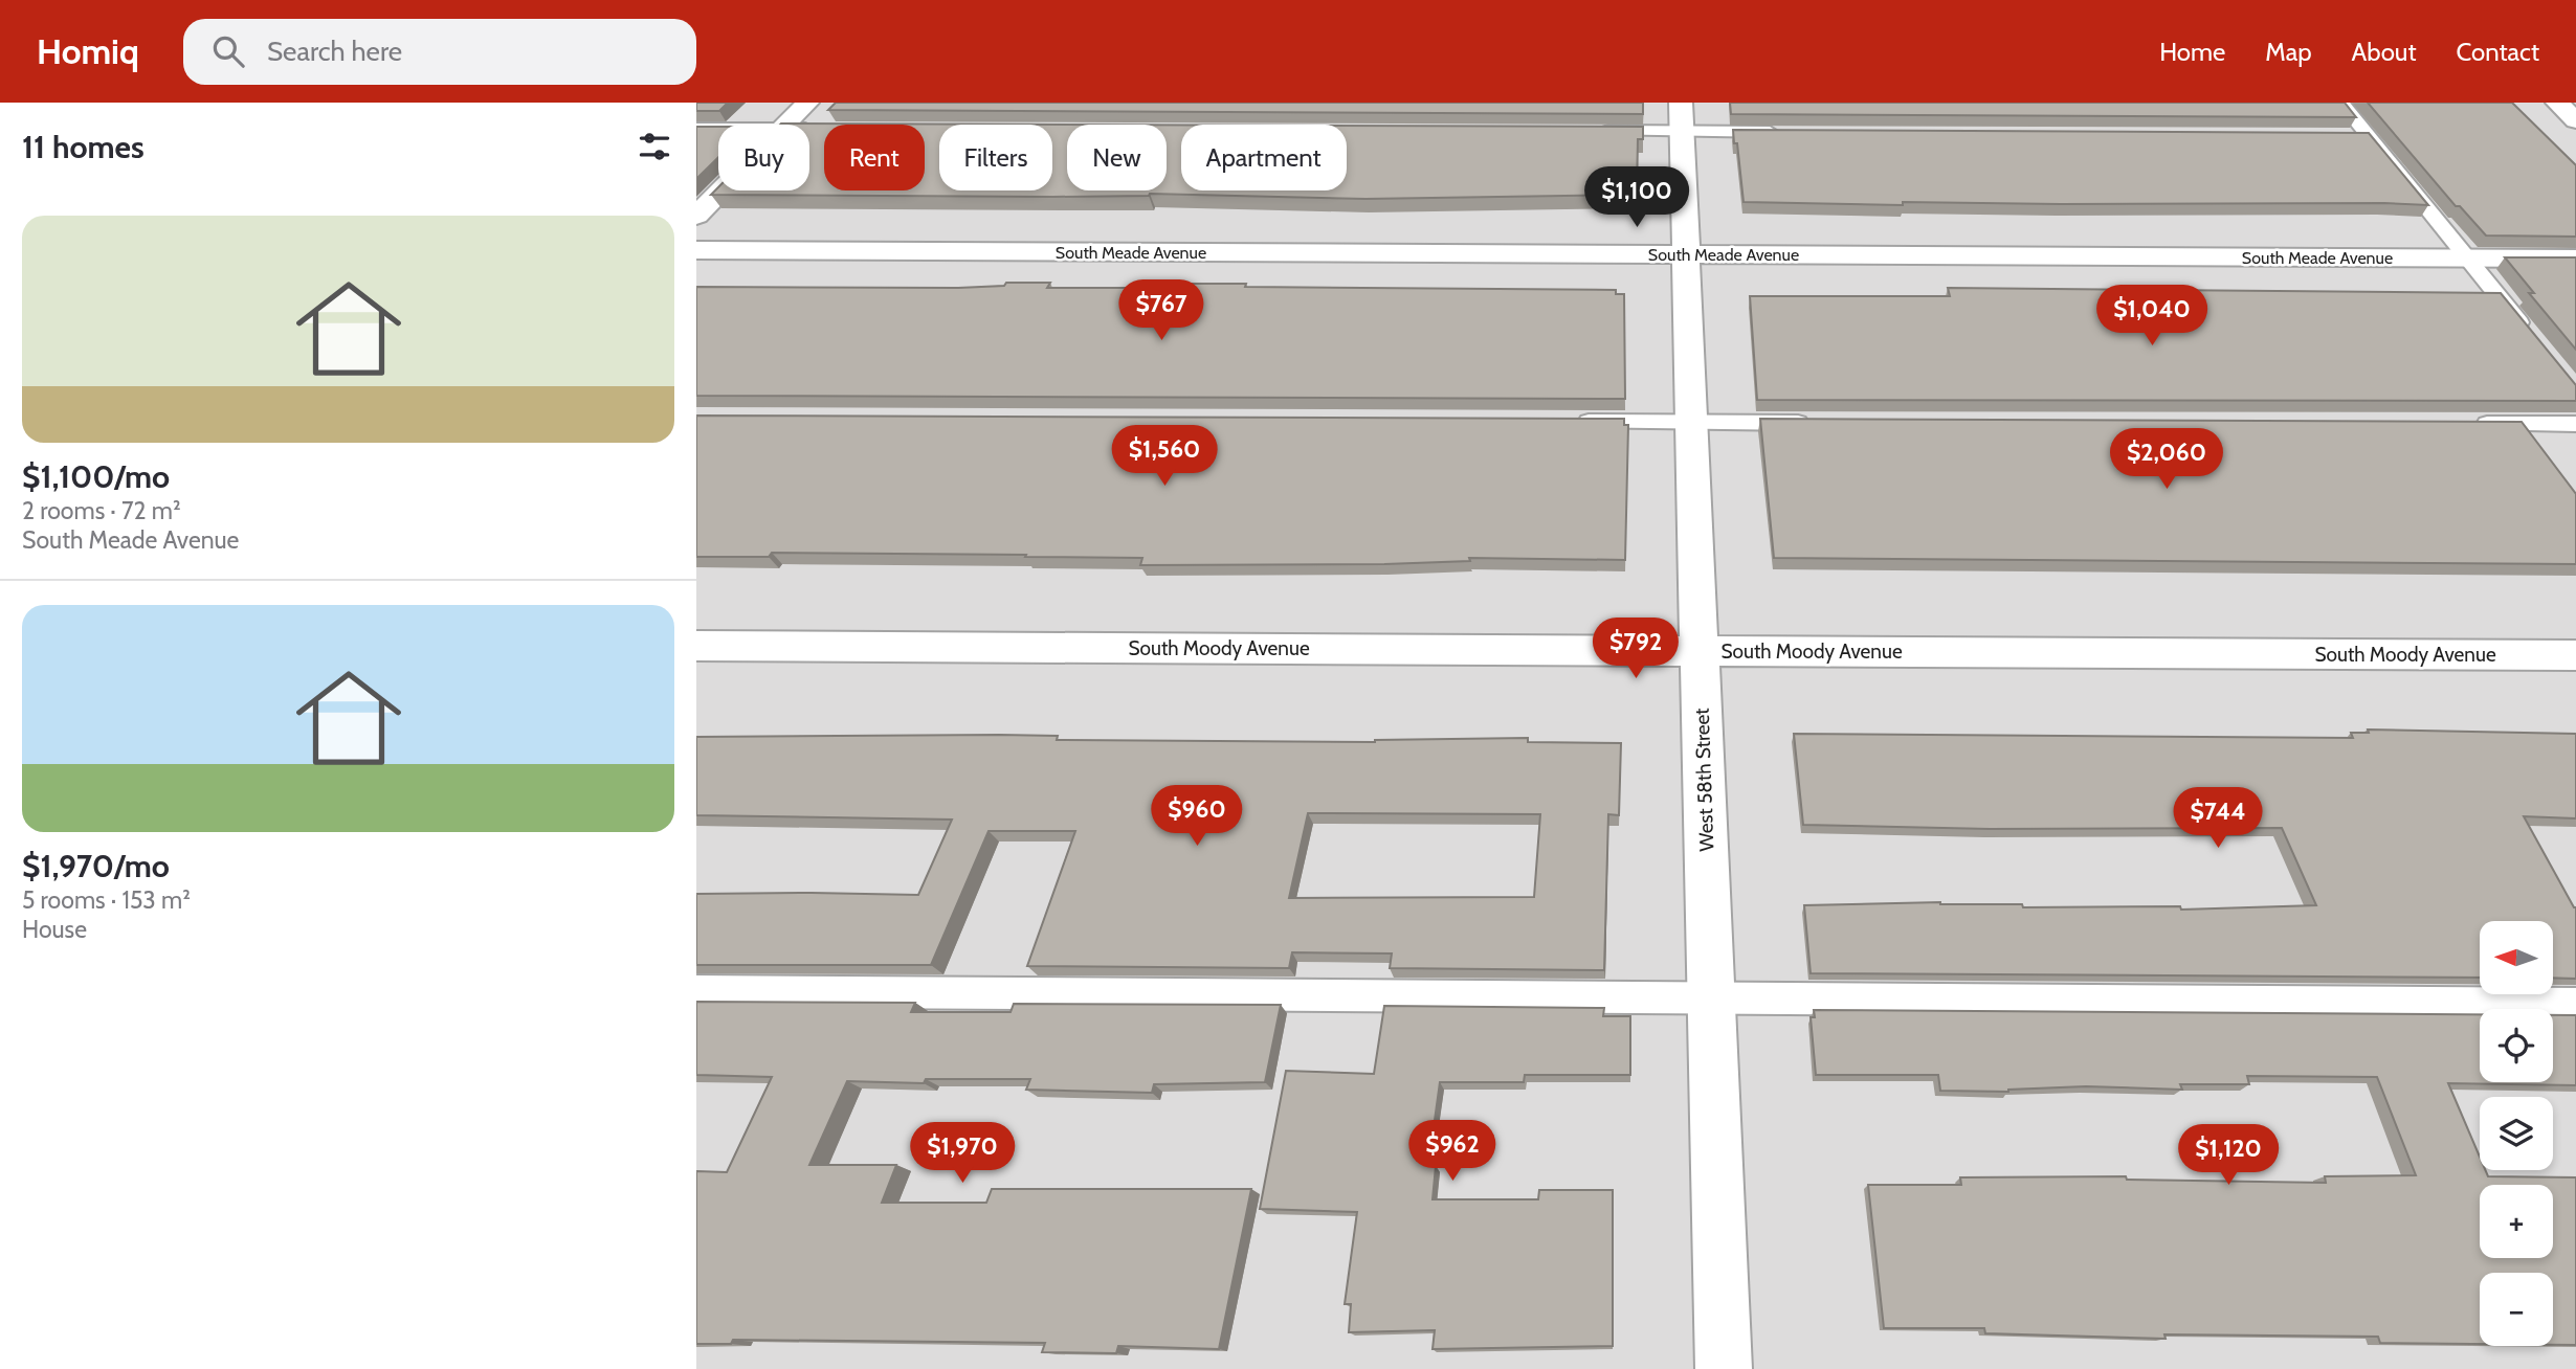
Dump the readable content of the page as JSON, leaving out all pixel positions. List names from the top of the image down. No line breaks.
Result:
{"streets":{"street":["South Meade Avenue","South Moody Avenue","West 58th Street"]},"crossings":[["South Meade Avenue","West 58th Street"],["South Moody Avenue","West 58th Street"]],"north":"left","page":{"header":"Homiq","search":"Search here","nav":["Home","Map","About","Contact"],"heading":"11 homes","chip":["Buy","Rent","Filters","New","Apartment"],"price":["$1,100","$767","$1,040","$1,560","$2,060","$792","$960","$744","$962","$1,970","$1,120"],"list":[{"name":"$1,100/mo","note":"2 rooms · 72 m² · South Meade Avenue"},{"name":"$1,970/mo","note":"5 rooms · 153 m² · House"}],"map_buttons":["+","−"]}}
